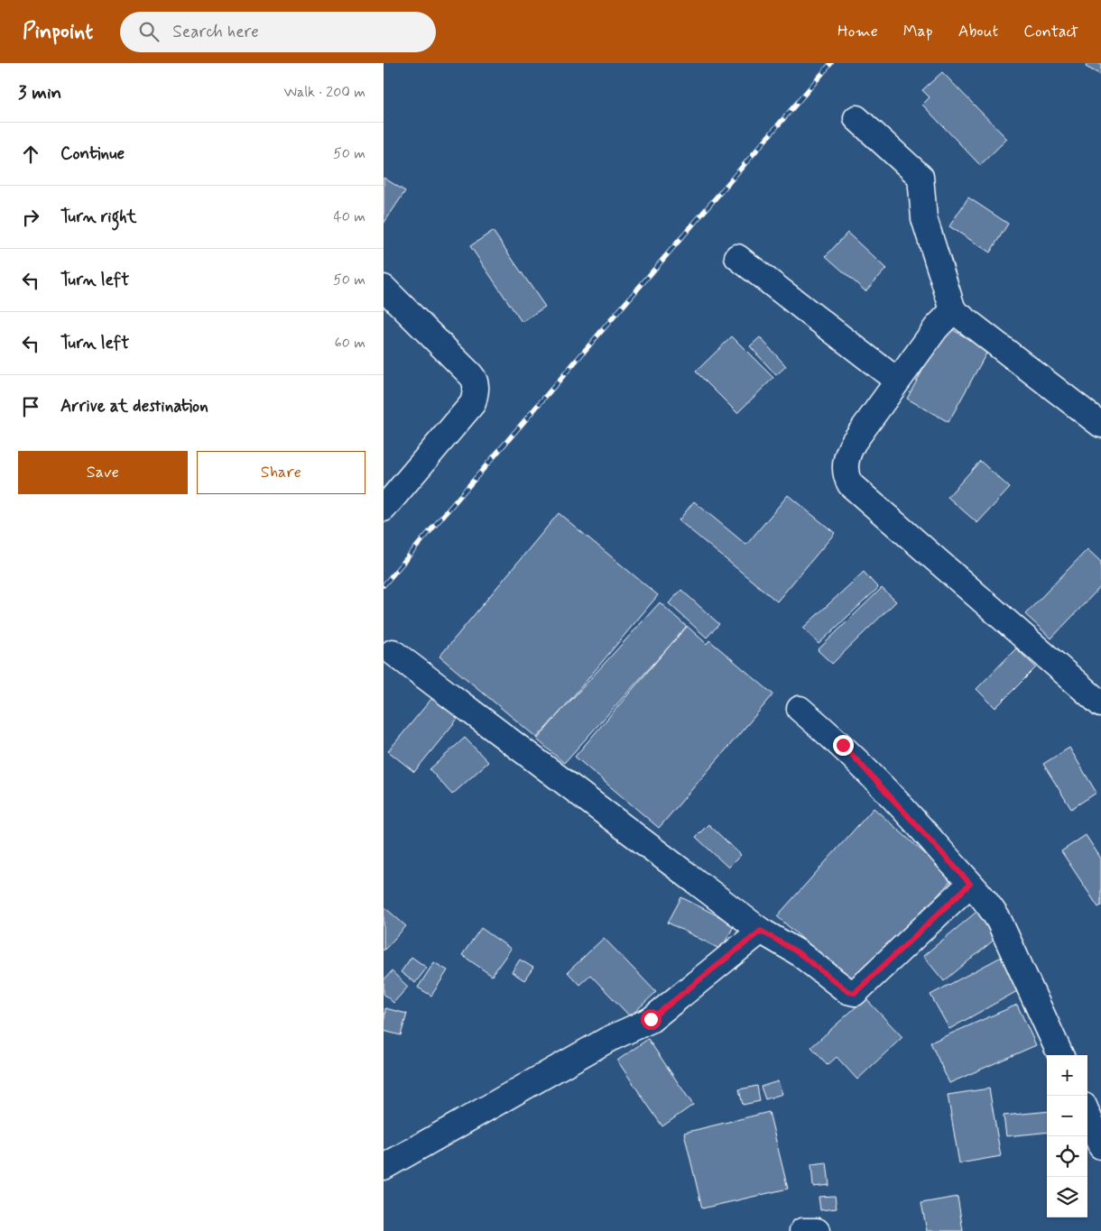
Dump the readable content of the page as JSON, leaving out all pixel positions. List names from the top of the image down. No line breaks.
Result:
{"page":{"header":"Pinpoint","search":"Search here","nav":["Home","Map","About","Contact"],"heading":["3 min","Walk · 200 m"],"list":[["Continue","50 m"],["Turn right","40 m"],["Turn left","50 m"],["Turn left","60 m"],"Arrive at destination"],"buttons":["Save","Share"],"map_buttons":["+","−"]}}
